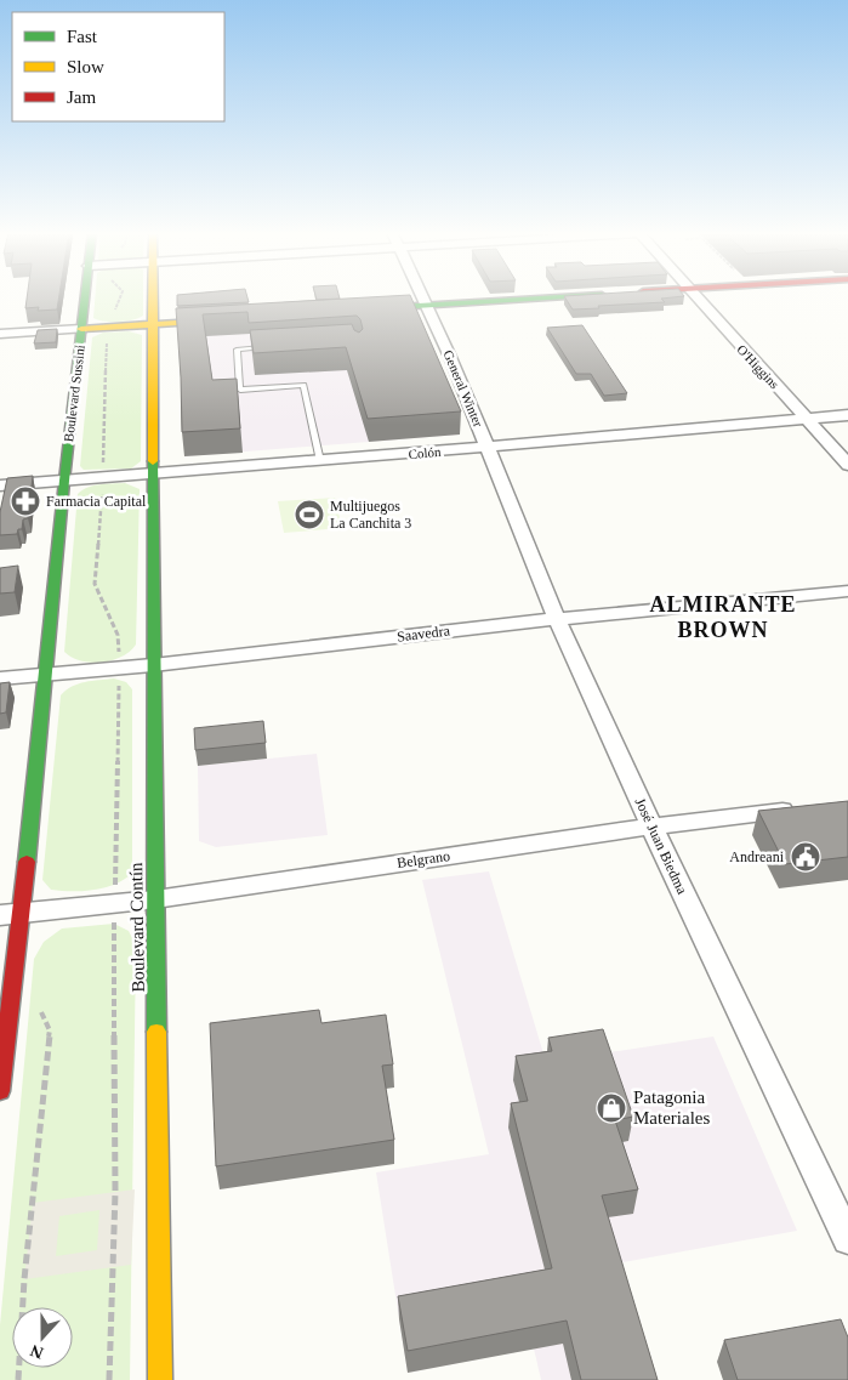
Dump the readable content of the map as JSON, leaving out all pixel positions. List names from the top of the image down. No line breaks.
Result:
{"streets":{"main road":["Boulevard Sussini","Boulevard Contín"],"street":["O'Higgins","General Winter","Colón","Saavedra","José Juan Biedma","Belgrano"]},"crossings":[["O'Higgins","Colón"],["General Winter","Colón"],["General Winter","José Juan Biedma"],["Boulevard Sussini","Colón"],["Colón","José Juan Biedma"],["Colón","Boulevard Contín"],["Saavedra","José Juan Biedma"],["Saavedra","Boulevard Contín"],["José Juan Biedma","Belgrano"],["Belgrano","Boulevard Contín"]],"districts":["ALMIRANTE BROWN"],"places":{"pharmacy":["Farmacia Capital"],"sports":["Multijuegos La Canchita 3"],"public building":["Andreani"],"shop":["Patagonia Materiales"]},"legend":["Fast","Slow","Jam"],"north":"bottom"}
